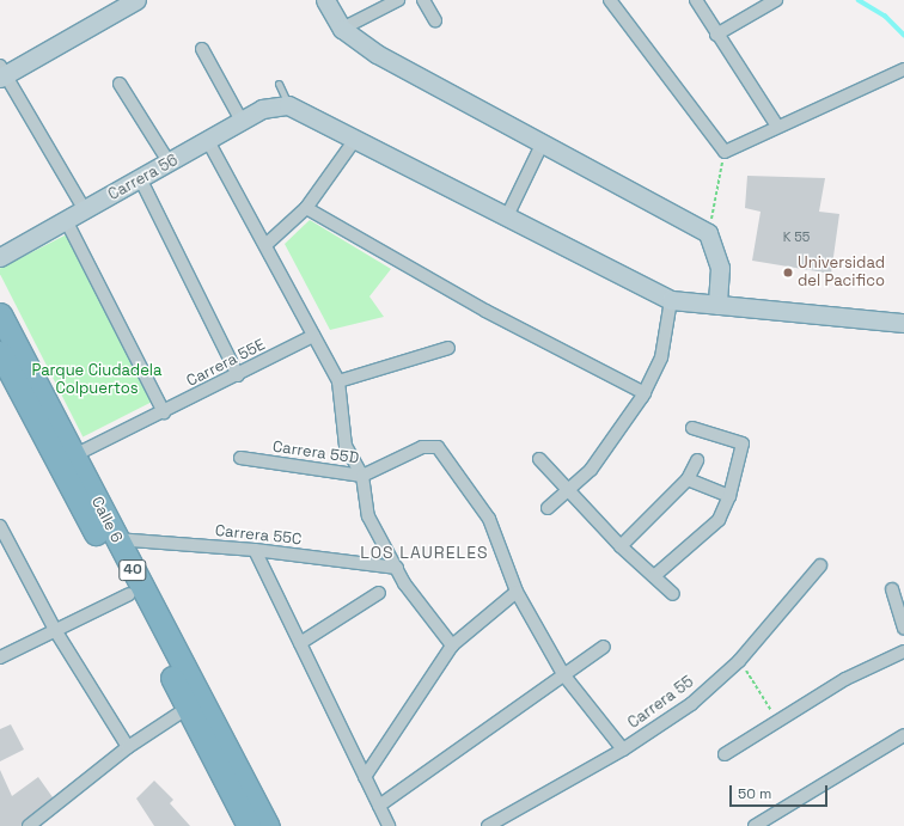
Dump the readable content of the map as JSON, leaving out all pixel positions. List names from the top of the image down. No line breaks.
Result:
{"streets":{"highway":["Calle 6","40"],"main road":["Carrera 56"],"street":["Carrera 55E","Carrera 55D","Carrera 55C","Carrera 55"]},"crossings":[["Carrera 55E","Calle 6"],["Calle 6","Carrera 55C"]],"districts":["LOS LAURELES"],"parks":["Parque Ciudadela Colpuertos"],"places":["Universidad del Pacifico"],"house_numbers":["K 55"],"scale_bar":"50 m"}
